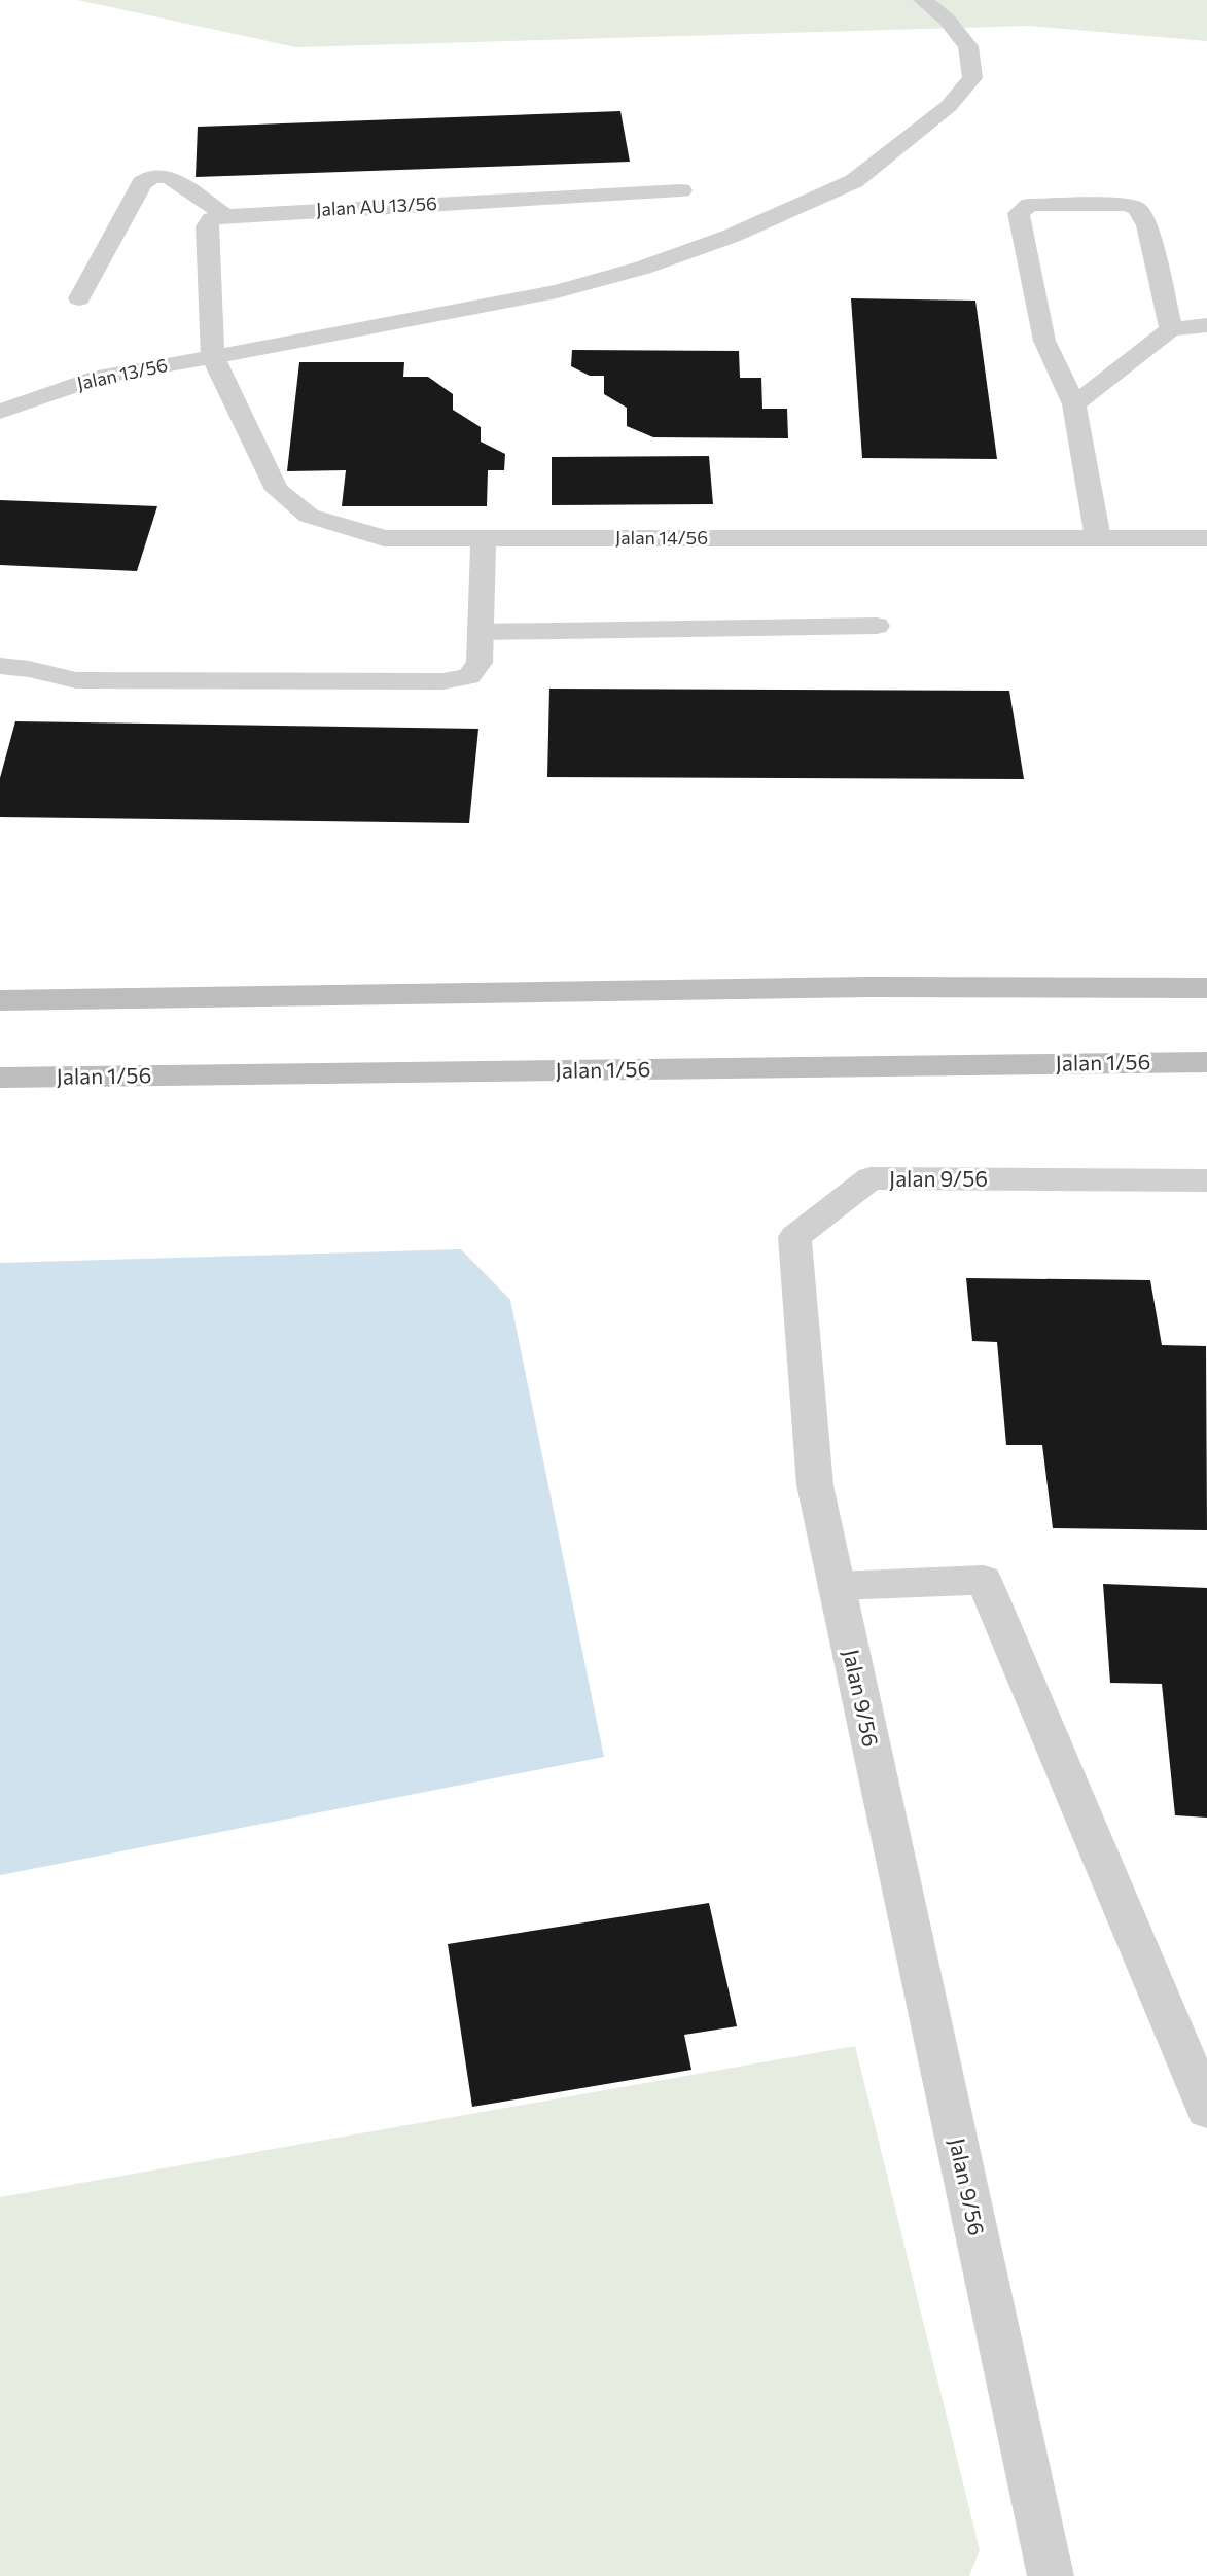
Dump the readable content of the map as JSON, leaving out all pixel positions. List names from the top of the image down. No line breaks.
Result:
{"streets":{"main road":["Jalan 1/56"],"street":["Jalan AU 13/56","Jalan 13/56","Jalan 14/56","Jalan 9/56"]},"crossings":[["Jalan 13/56","Jalan 14/56"]]}
